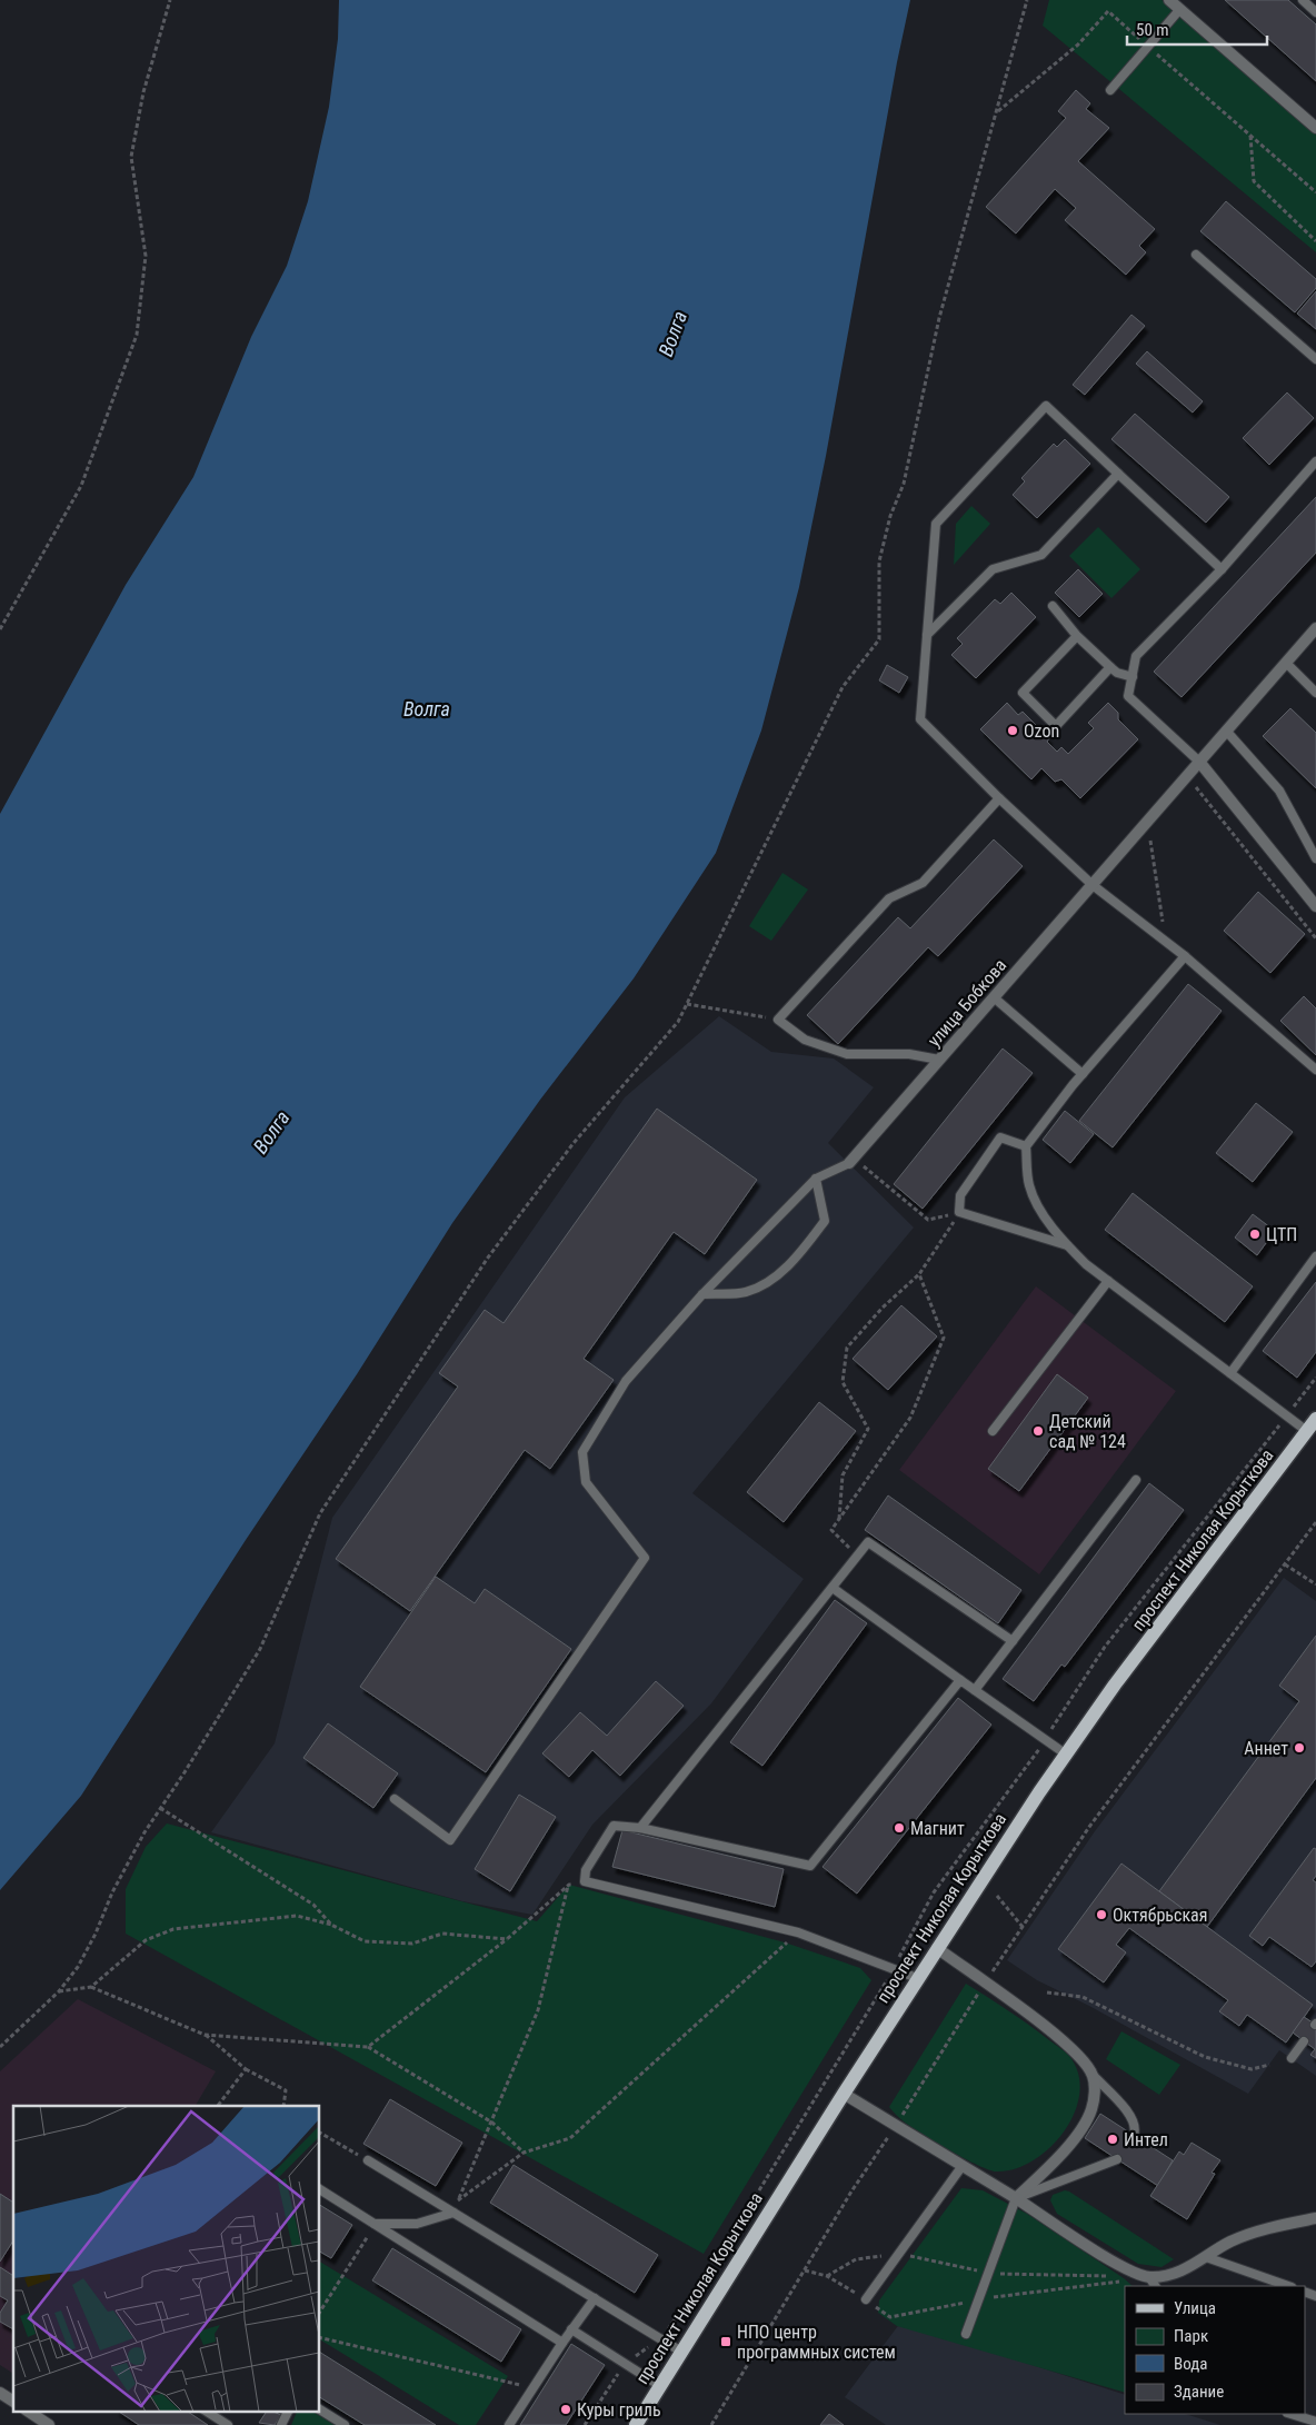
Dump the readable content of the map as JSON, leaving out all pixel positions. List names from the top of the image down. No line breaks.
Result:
{"streets":{"main road":["проспект Николая Корыткова"],"street":["улица Бобкова"]},"water":["Волга"],"places":{"other":["Ozon","ЦТП","Детский сад № 124","Аннет","Магнит","Октябрьская","Интел","Куры гриль"],"transit":["НПО центр программных систем"]},"legend":["Улица","Парк","Вода","Здание"],"scale_bar":"50 m"}
